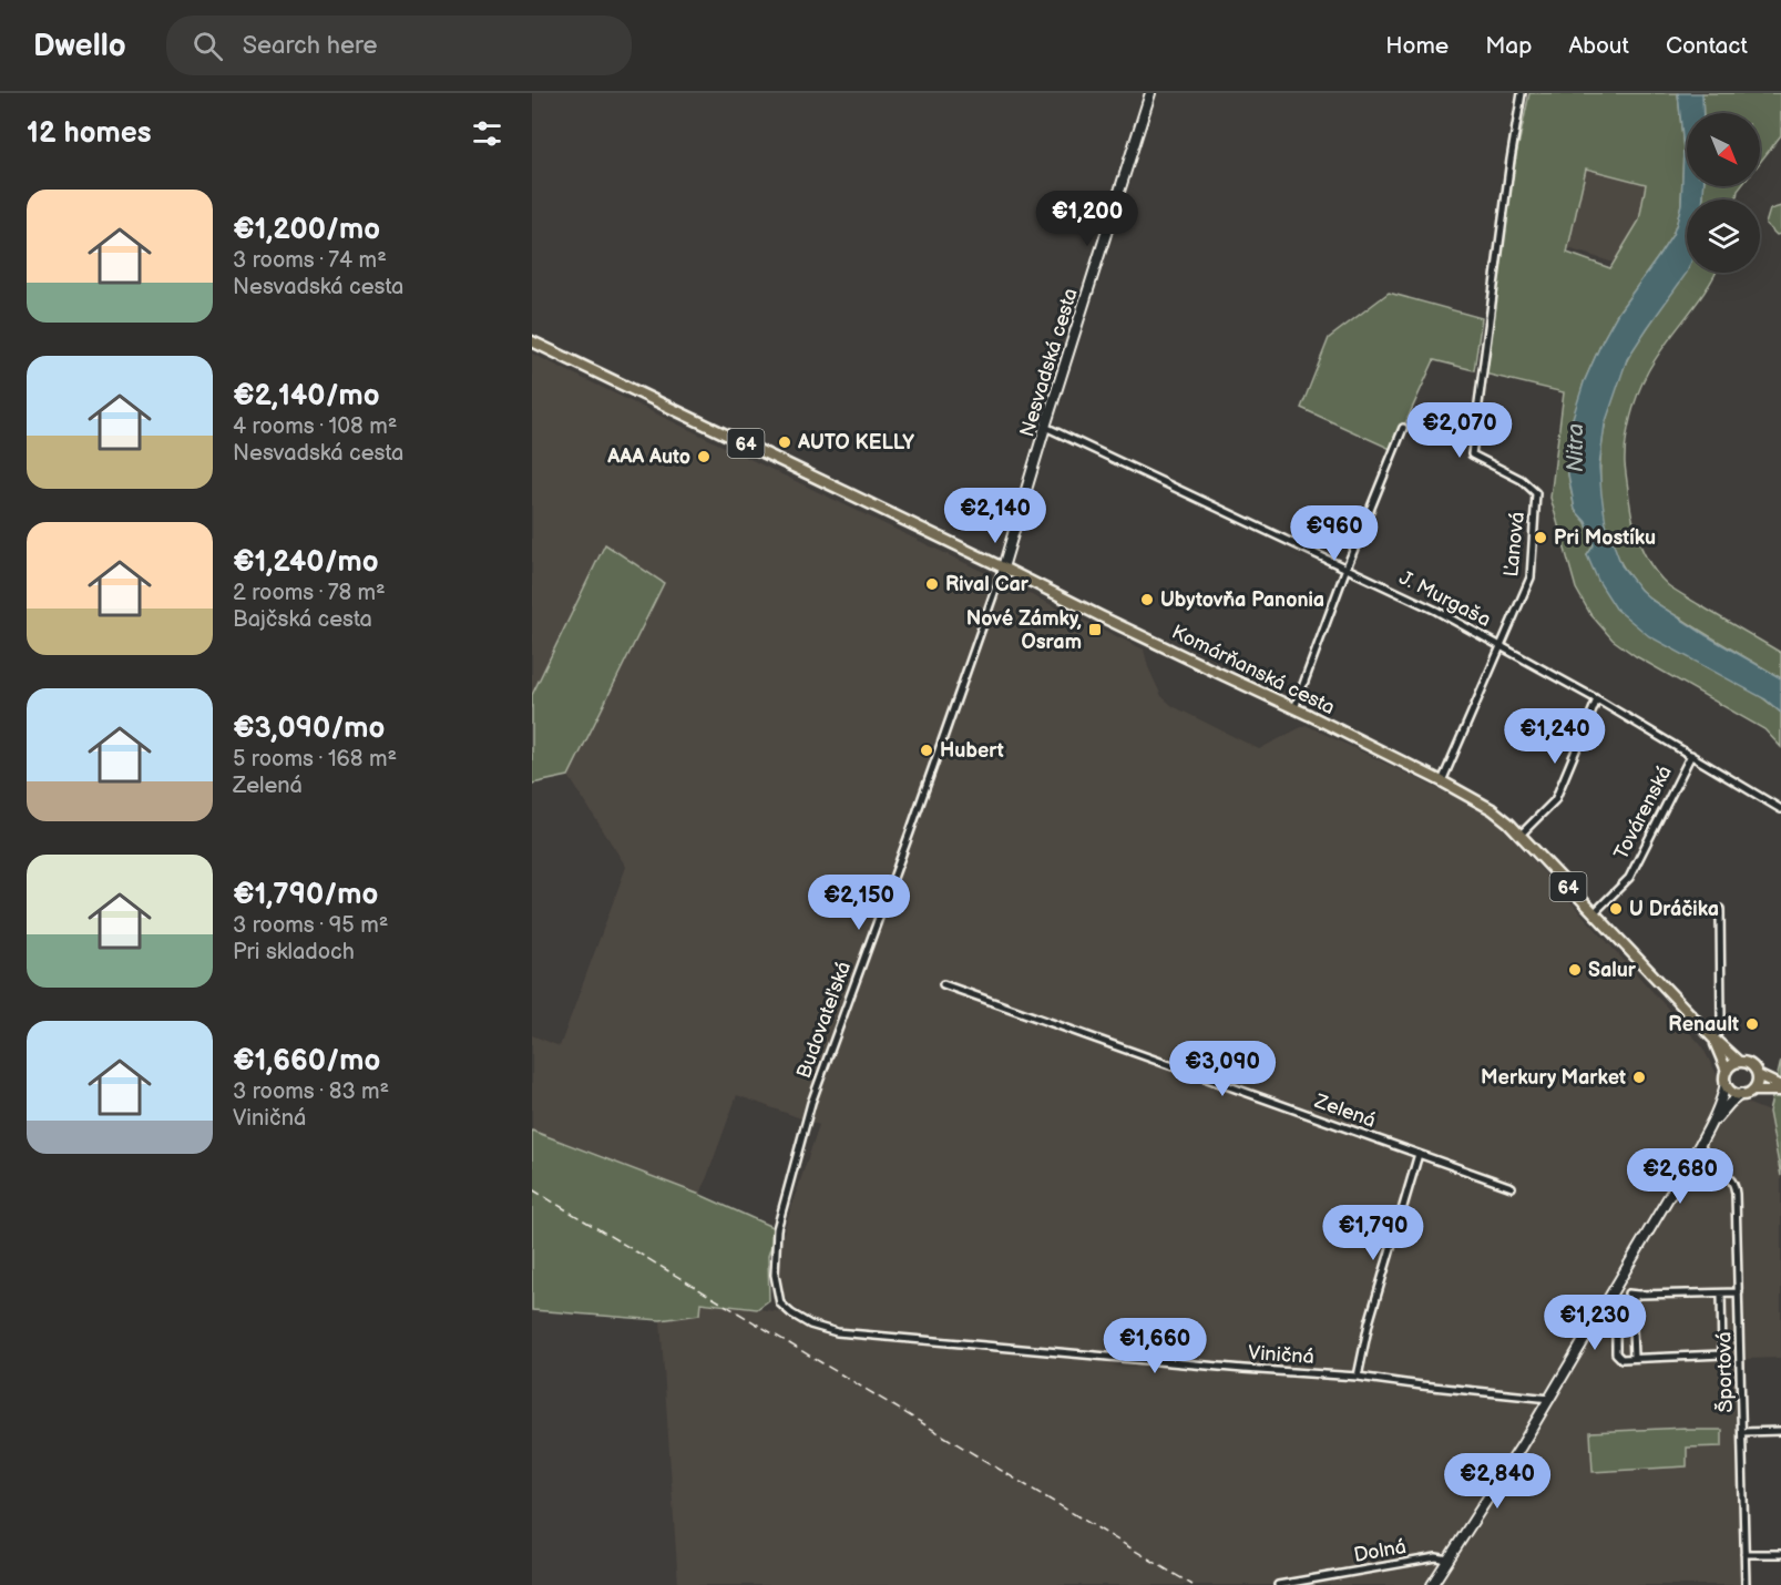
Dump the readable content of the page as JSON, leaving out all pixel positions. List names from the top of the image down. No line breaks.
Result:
{"streets":{"main road":["64","Komárňanská cesta"],"street":["Nesvadská cesta","Ľanová","J. Murgaša","Továrenská","Budovateľská","Zelená","Viničná","Športová","Dolná"]},"crossings":[["Nesvadská cesta","J. Murgaša"],["Nesvadská cesta","Komárňanská cesta"],["Nesvadská cesta","Budovateľská"],["64","Komárňanská cesta"],["Ľanová","J. Murgaša"],["Ľanová","Komárňanská cesta"],["J. Murgaša","Továrenská"],["Komárňanská cesta","Továrenská"],["Komárňanská cesta","Budovateľská"],["Budovateľská","Viničná"]],"water":["Nitra"],"places":{"other":["AUTO KELLY","AAA Auto","Pri Mostíku","Rival Car","Ubytovňa Panonia","Hubert","U Dráčika","Salur","Renault","Merkury Market"],"transit":["Nové Zámky, Osram"]},"north":"bottom right","page":{"header":"Dwello","search":"Search here","nav":["Home","Map","About","Contact"],"heading":"12 homes","list":[{"name":"€1,200/mo","note":"3 rooms · 74 m² · Nesvadská cesta"},{"name":"€2,140/mo","note":"4 rooms · 108 m² · Nesvadská cesta"},{"name":"€1,240/mo","note":"2 rooms · 78 m² · Bajčská cesta"},{"name":"€3,090/mo","note":"5 rooms · 168 m² · Zelená"},{"name":"€1,790/mo","note":"3 rooms · 95 m² · Pri skladoch"},{"name":"€1,660/mo","note":"3 rooms · 83 m² · Viničná"}],"price":["€1,200","€2,070","€2,140","€960","€1,240","€2,150","€3,090","€2,680","€1,790","€1,230","€1,660","€2,840"]}}
